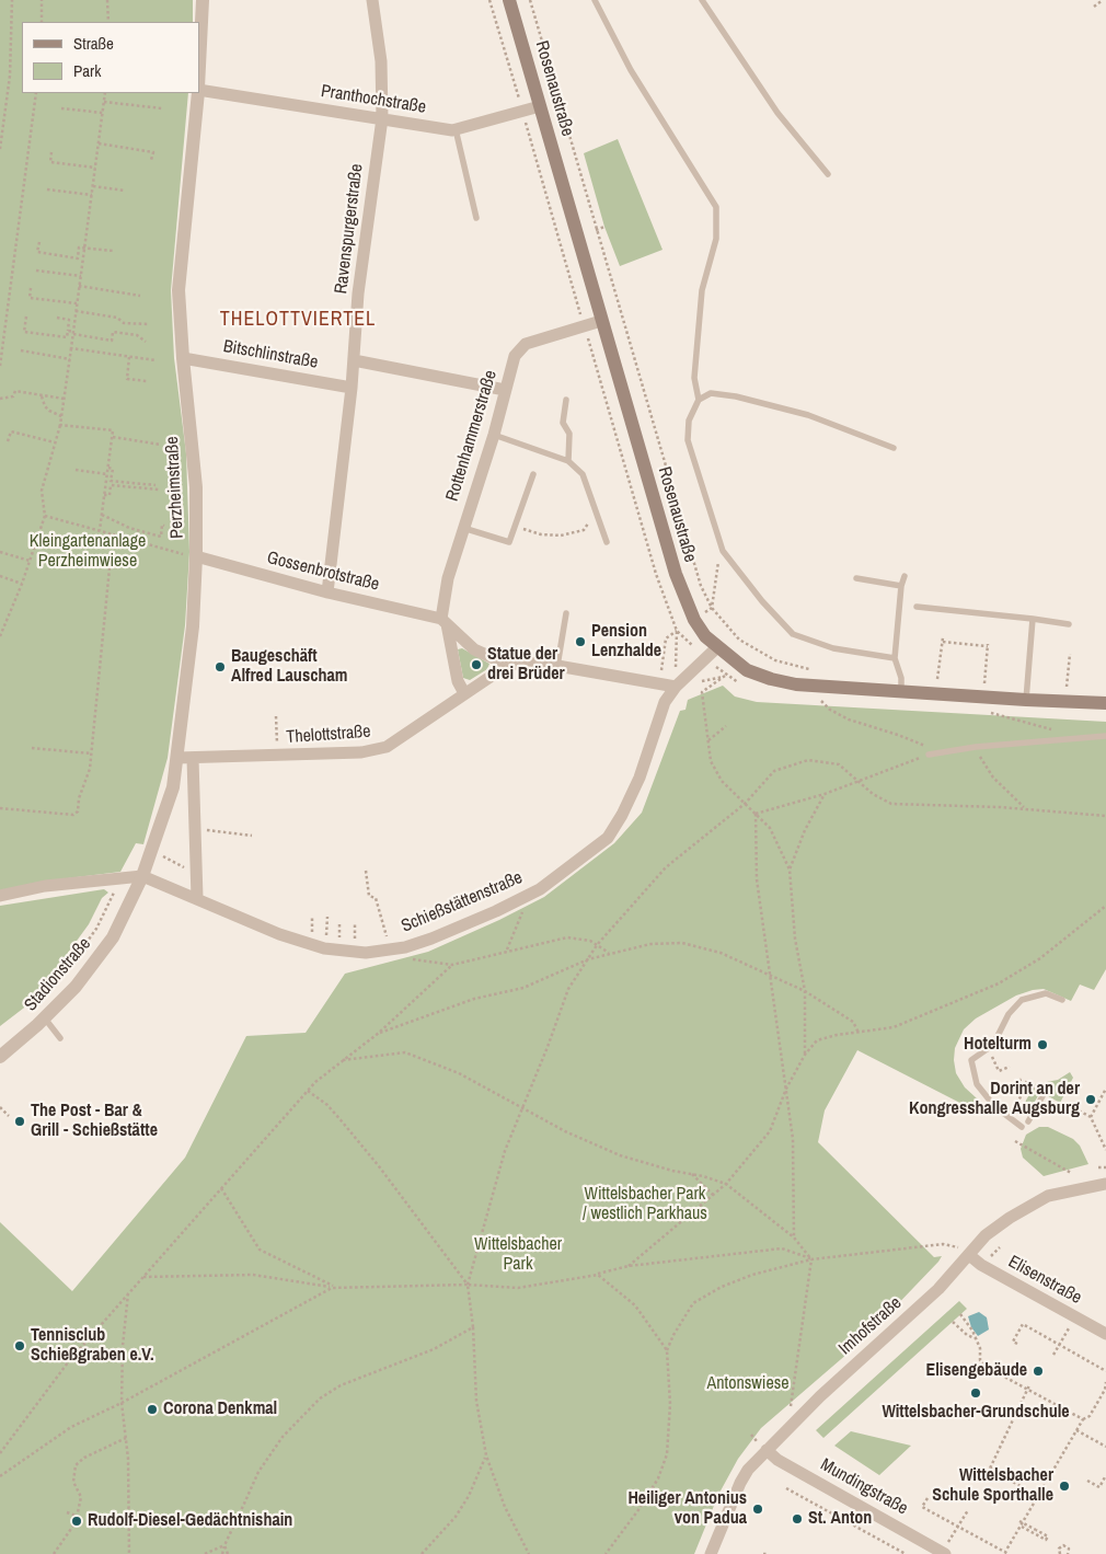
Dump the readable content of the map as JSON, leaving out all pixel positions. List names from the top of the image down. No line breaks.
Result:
{"streets":{"main road":["Rosenaustraße"],"street":["Pranthochstraße","Ravenspurgerstraße","Bitschlinstraße","Rottenhammerstraße","Perzheimstraße","Gossenbrotstraße","Thelottstraße","Schießstättenstraße","Stadionstraße","Elisenstraße","Imhofstraße","Mundingstraße"]},"crossings":[["Rosenaustraße","Pranthochstraße"],["Rosenaustraße","Rottenhammerstraße"],["Rosenaustraße","Schießstättenstraße"],["Pranthochstraße","Ravenspurgerstraße"],["Ravenspurgerstraße","Bitschlinstraße"],["Ravenspurgerstraße","Gossenbrotstraße"],["Bitschlinstraße","Perzheimstraße"],["Rottenhammerstraße","Gossenbrotstraße"],["Perzheimstraße","Gossenbrotstraße"],["Perzheimstraße","Thelottstraße"],["Perzheimstraße","Schießstättenstraße"],["Perzheimstraße","Stadionstraße"],["Schießstättenstraße","Stadionstraße"],["Elisenstraße","Imhofstraße"],["Imhofstraße","Mundingstraße"]],"districts":["THELOTTVIERTEL"],"parks":["Kleingartenanlage Perzheimwiese","Wittelsbacher Park / westlich Parkhaus","Wittelsbacher Park","Antonswiese"],"places":["Pension Lenzhalde","Statue der drei Brüder","Baugeschäft Alfred Lauscham","Hotelturm","Dorint an der Kongresshalle Augsburg","The Post - Bar & Grill - Schießstätte","Tennisclub Schießgraben e.V.","Elisengebäude","Wittelsbacher-Grundschule","Corona Denkmal","Wittelsbacher Schule Sporthalle","Heiliger Antonius von Padua","St. Anton","Rudolf-Diesel-Gedächtnishain"],"legend":["Straße","Park"]}
